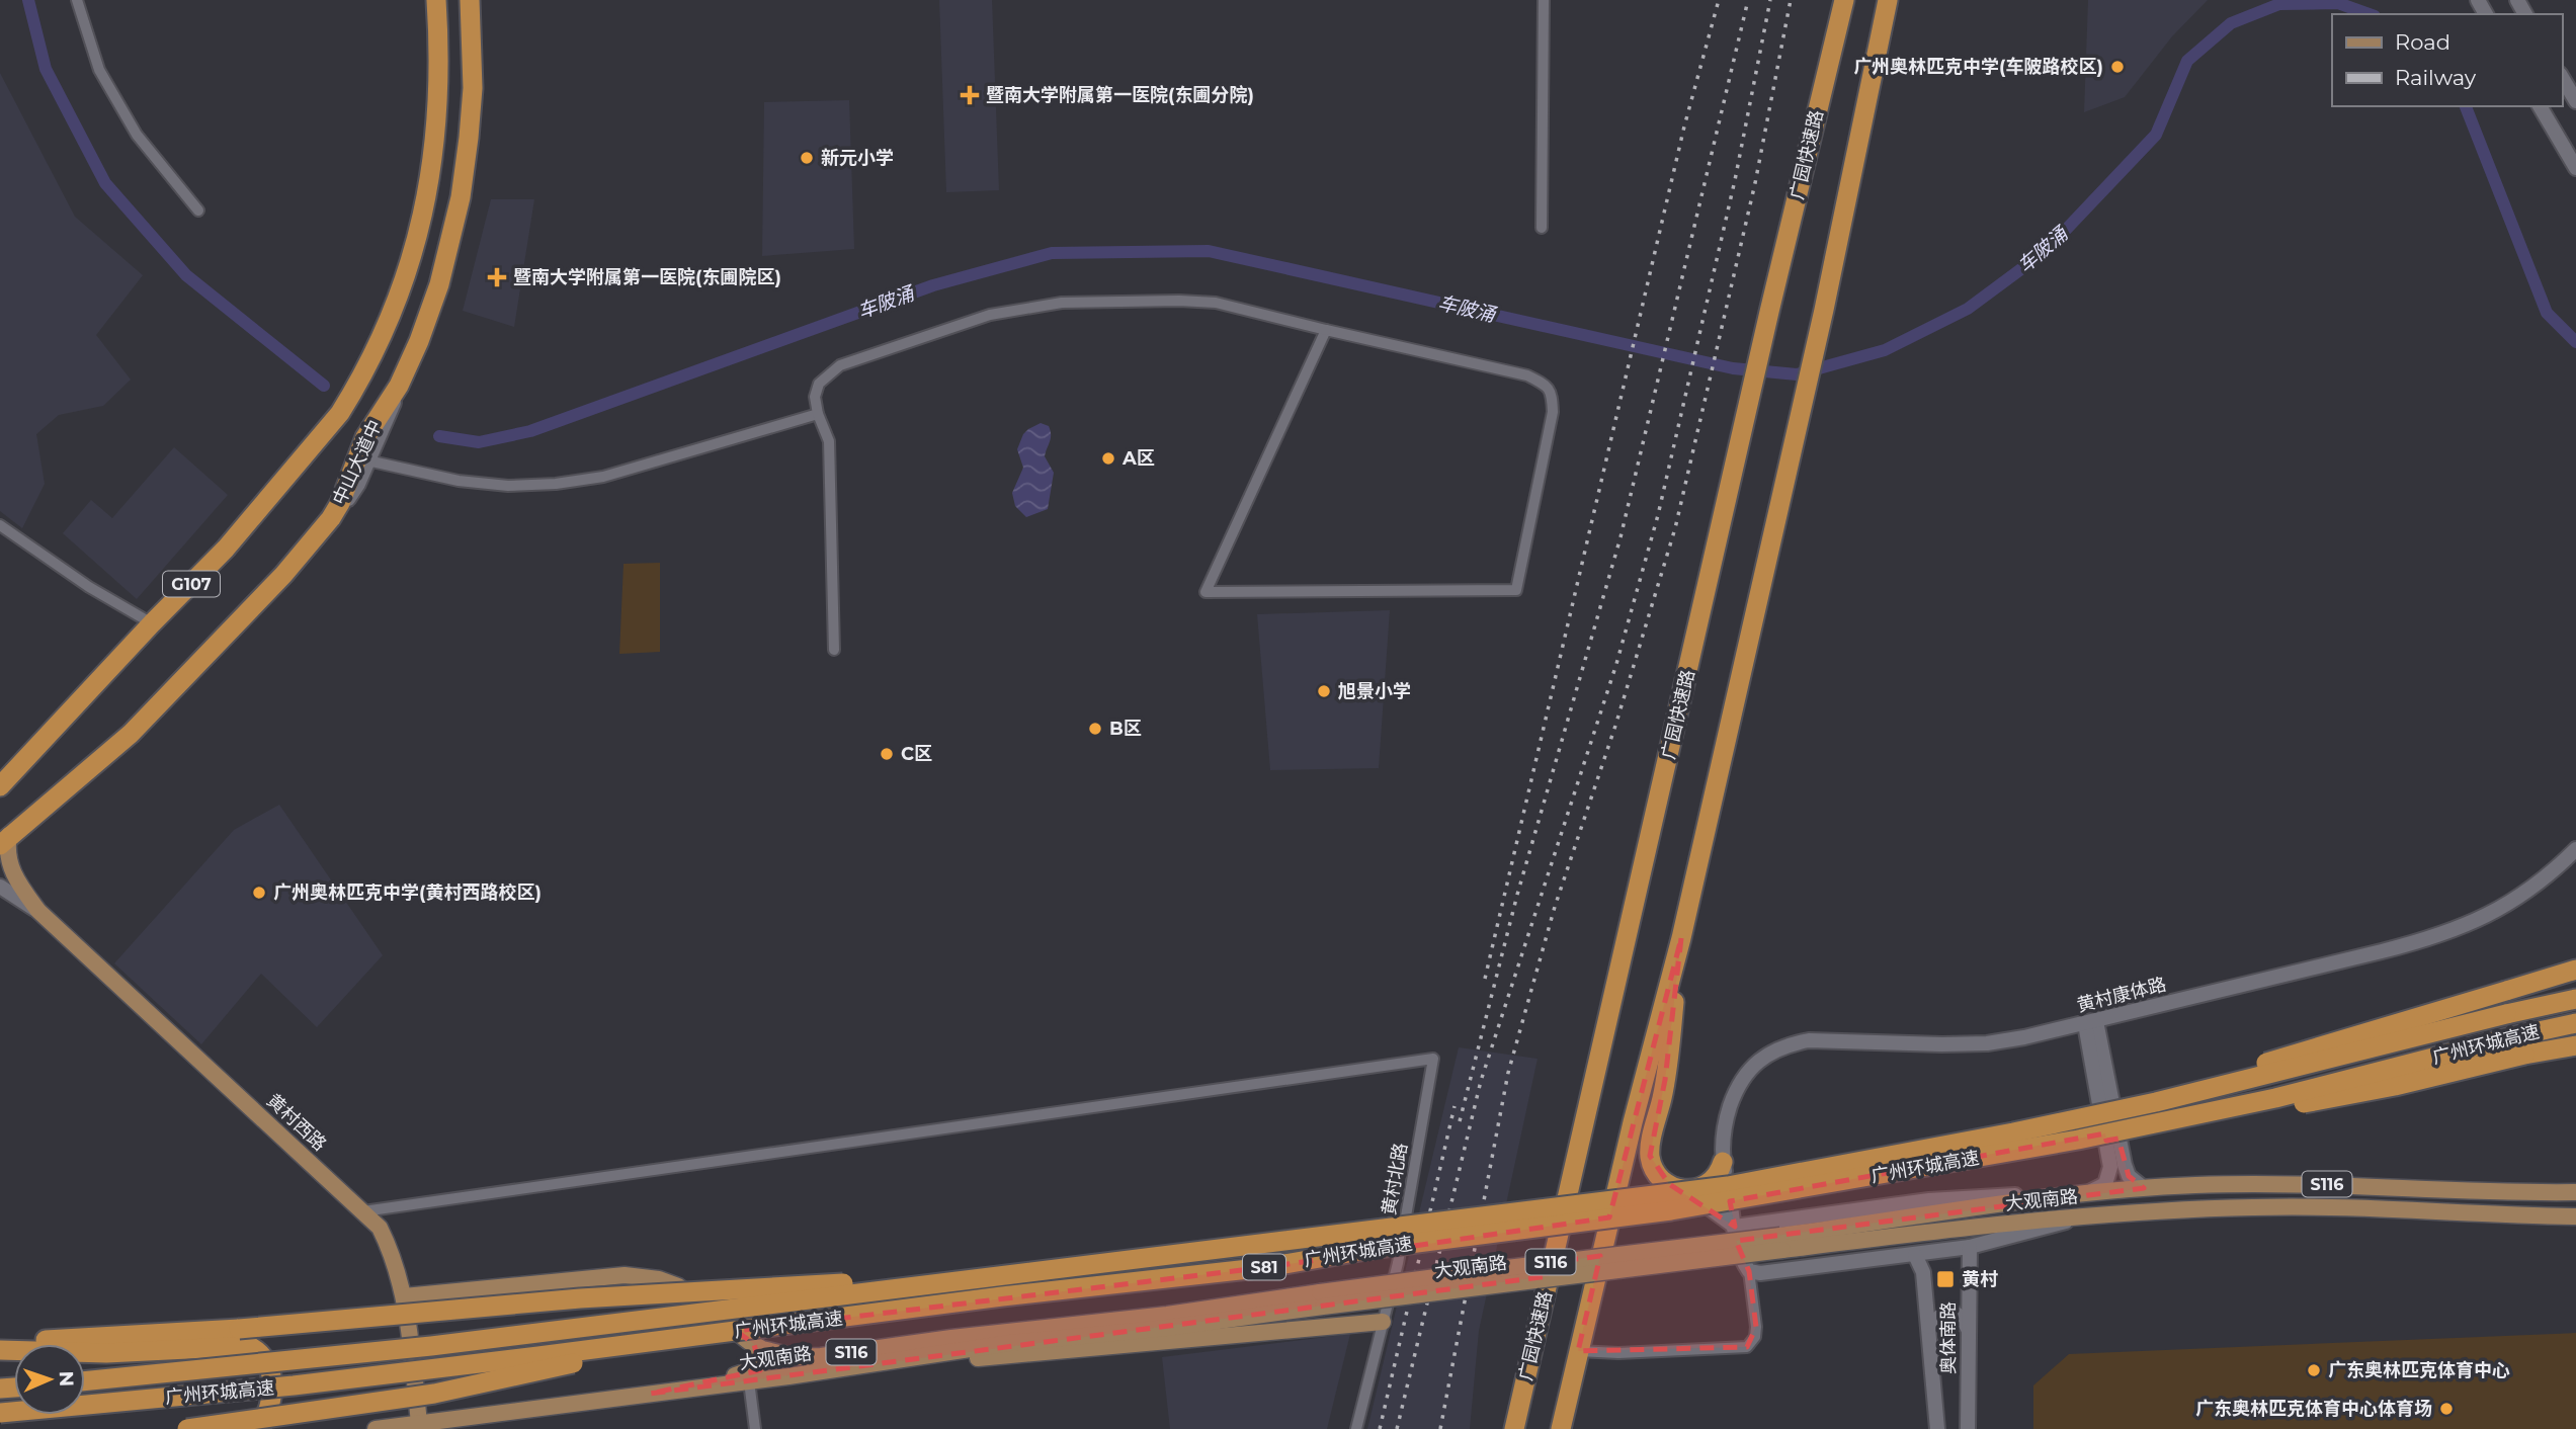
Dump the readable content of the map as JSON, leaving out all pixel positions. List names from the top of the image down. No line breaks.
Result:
{"streets":{"highway":["广园快速路","中山大道中","G107","广州环城高速","S81"],"main road":["黄村西路","S116","大观南路"],"street":["黄村康体路","黄村北路","奥体南路"]},"crossings":[["中山大道中","黄村西路"],["黄村西路","黄村北路"],["黄村西路","大观南路"]],"water":["车陂涌"],"places":{"other":["广州奥林匹克中学(车陂路校区)","新元小学","A区","旭景小学","B区","C区","广州奥林匹克中学(黄村西路校区)","广东奥林匹克体育中心","广东奥林匹克体育中心体育场"],"health":["暨南大学附属第一医院(东圃分院)","暨南大学附属第一医院(东圃院区)"],"transit":["黄村"]},"legend":["Road","Railway"],"north":"right"}
